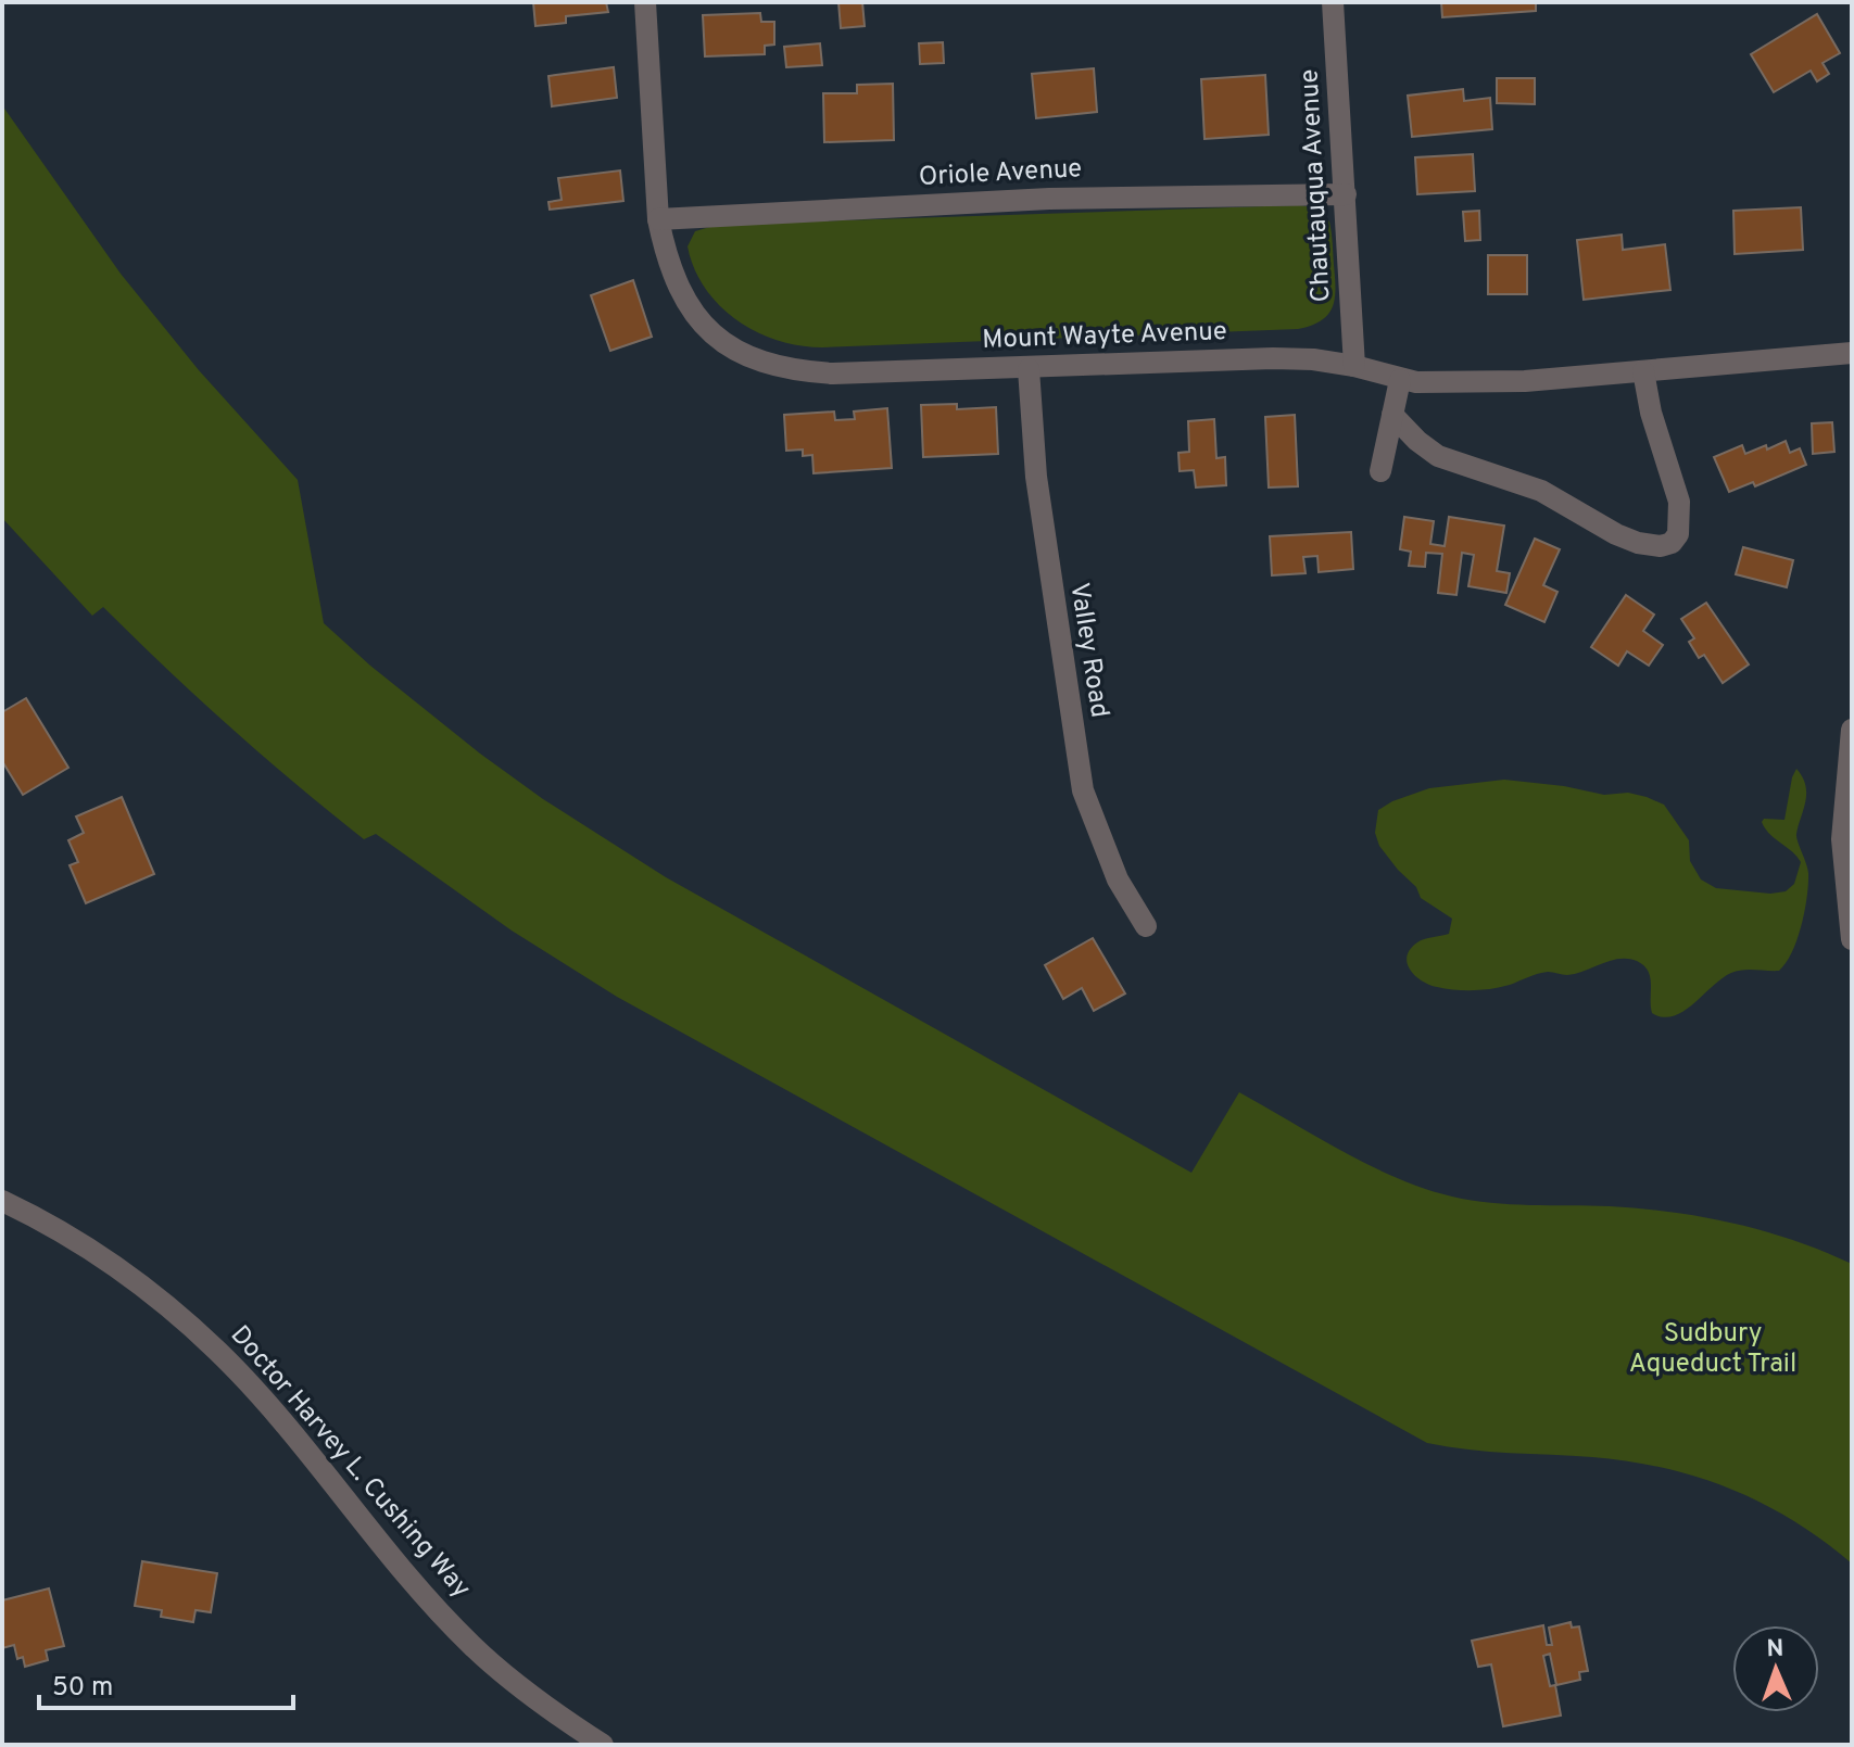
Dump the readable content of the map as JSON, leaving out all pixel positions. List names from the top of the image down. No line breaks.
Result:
{"streets":{"street":["Oriole Avenue","Chautauqua Avenue","Mount Wayte Avenue","Valley Road","Doctor Harvey L. Cushing Way"]},"crossings":[["Oriole Avenue","Chautauqua Avenue"],["Oriole Avenue","Mount Wayte Avenue"],["Chautauqua Avenue","Mount Wayte Avenue"],["Mount Wayte Avenue","Valley Road"]],"parks":["Sudbury Aqueduct Trail"],"scale_bar":"50 m","north":"top"}
